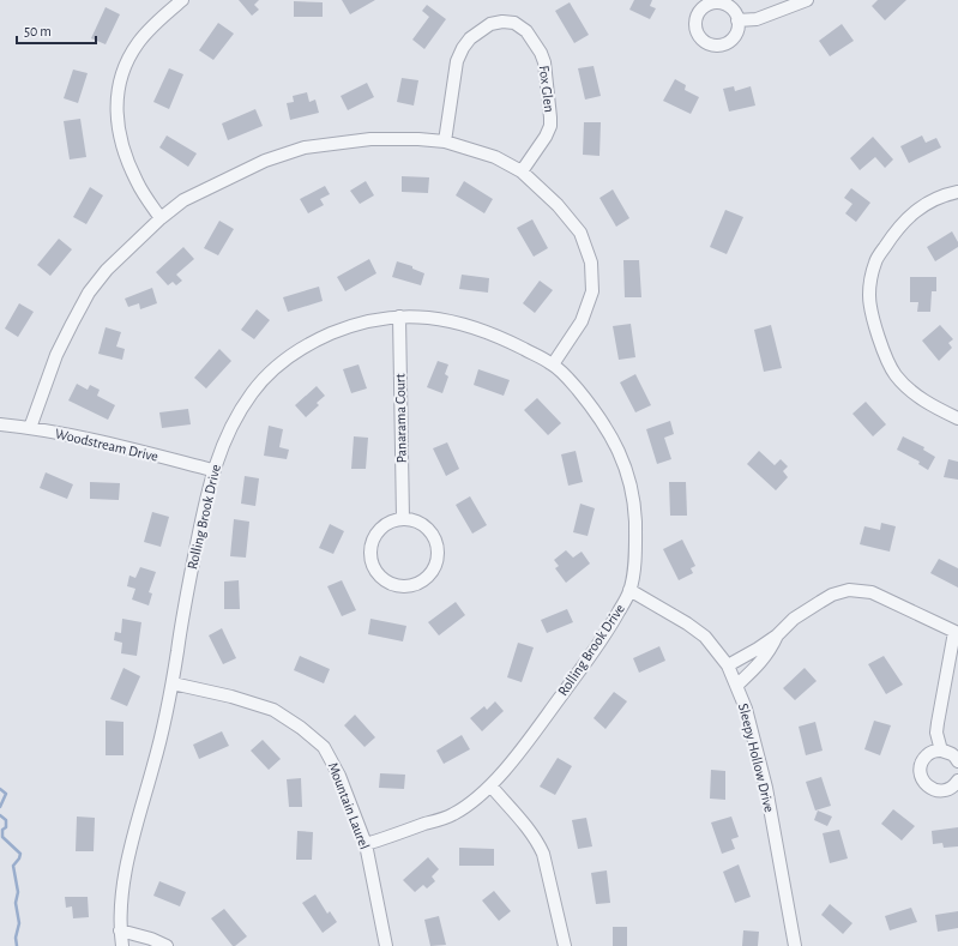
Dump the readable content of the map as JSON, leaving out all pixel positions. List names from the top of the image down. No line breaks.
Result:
{"streets":{"street":["Fox Glen","Panarama Court","Woodstream Drive","Rolling Brook Drive","Sleepy Hollow Drive","Mountain Laurel"]},"crossings":[["Panarama Court","Rolling Brook Drive"],["Woodstream Drive","Rolling Brook Drive"],["Rolling Brook Drive","Sleepy Hollow Drive"],["Rolling Brook Drive","Mountain Laurel"]],"scale_bar":"50 m"}
